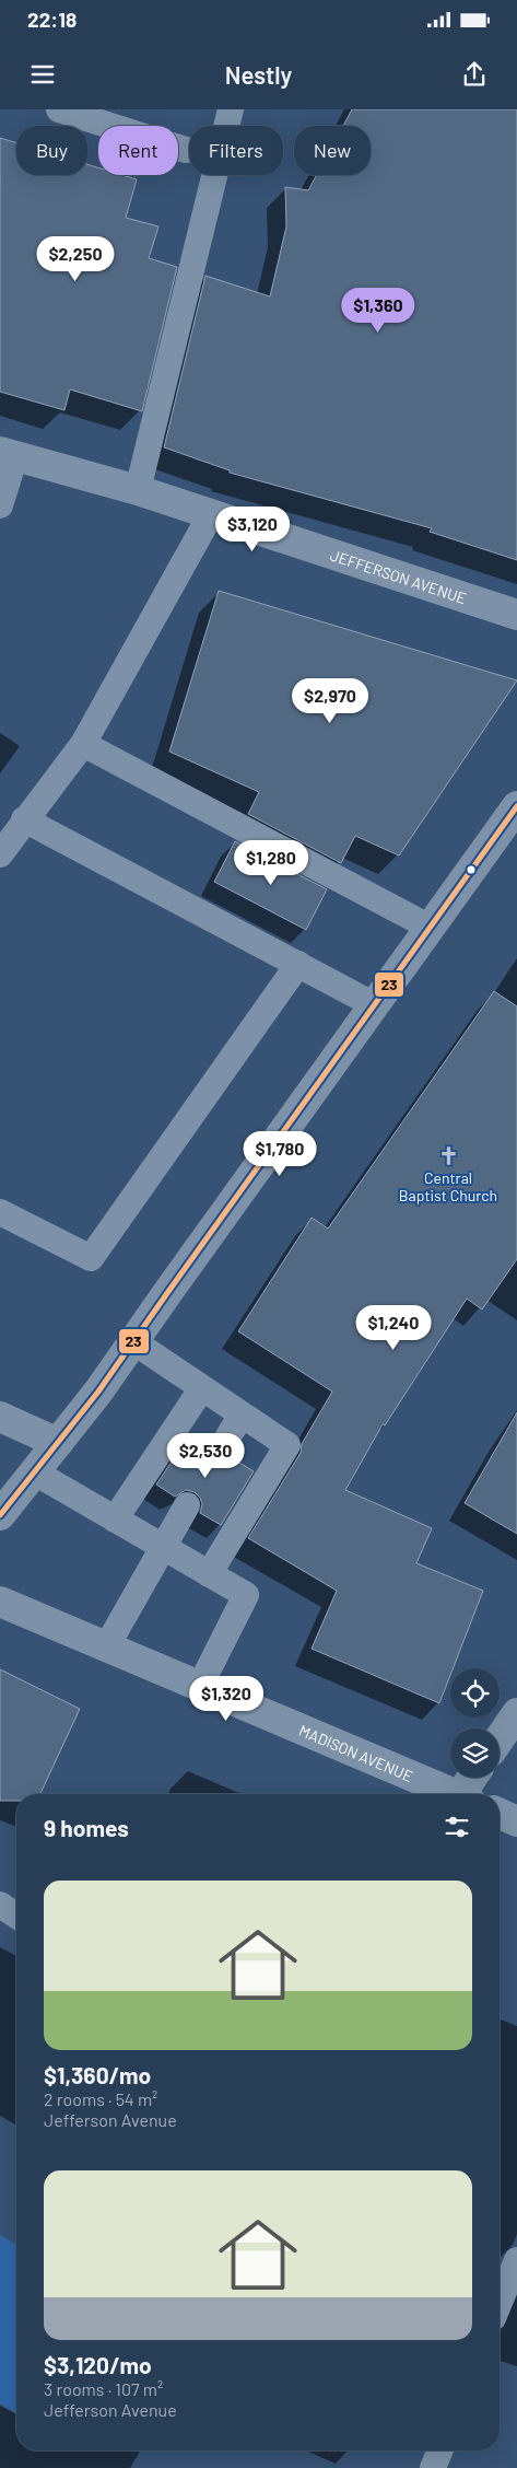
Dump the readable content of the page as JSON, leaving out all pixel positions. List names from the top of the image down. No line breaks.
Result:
{"streets":{"street":["JEFFERSON AVENUE","MADISON AVENUE"]},"places":{"church":["Central Baptist Church"]},"lines":["transit line 23"],"page":{"status":"22:18","header":"Nestly","chip":["Buy","Rent","Filters","New"],"price":["$2,250","$1,360","$3,120","$2,970","$1,280","$1,780","$1,240","$2,530","$1,320"],"heading":"9 homes","list":[{"name":"$1,360/mo","note":"2 rooms · 54 m² · Jefferson Avenue"},{"name":"$3,120/mo","note":"3 rooms · 107 m² · Jefferson Avenue"}]}}
